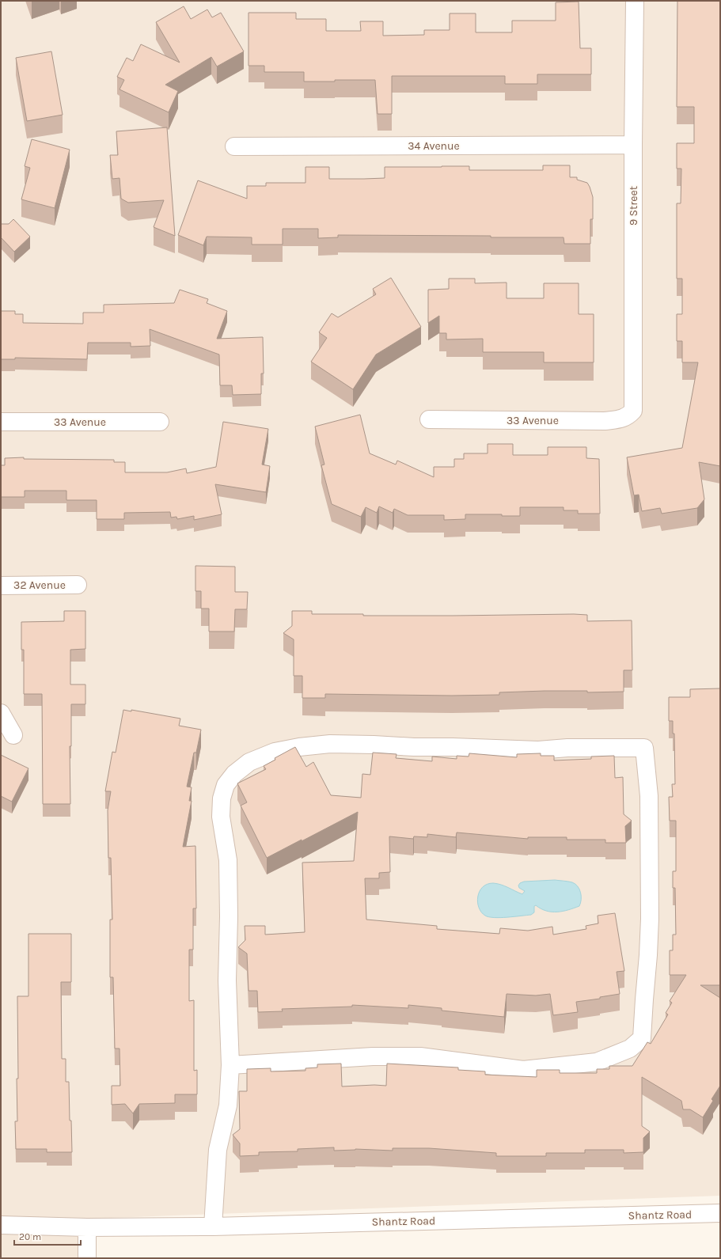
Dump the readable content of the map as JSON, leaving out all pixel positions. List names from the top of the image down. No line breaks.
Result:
{"streets":{"street":["34 Avenue","9 Street","33 Avenue","32 Avenue","Shantz Road"]},"crossings":[["34 Avenue","9 Street"],["9 Street","33 Avenue"]],"scale_bar":"20 m"}
